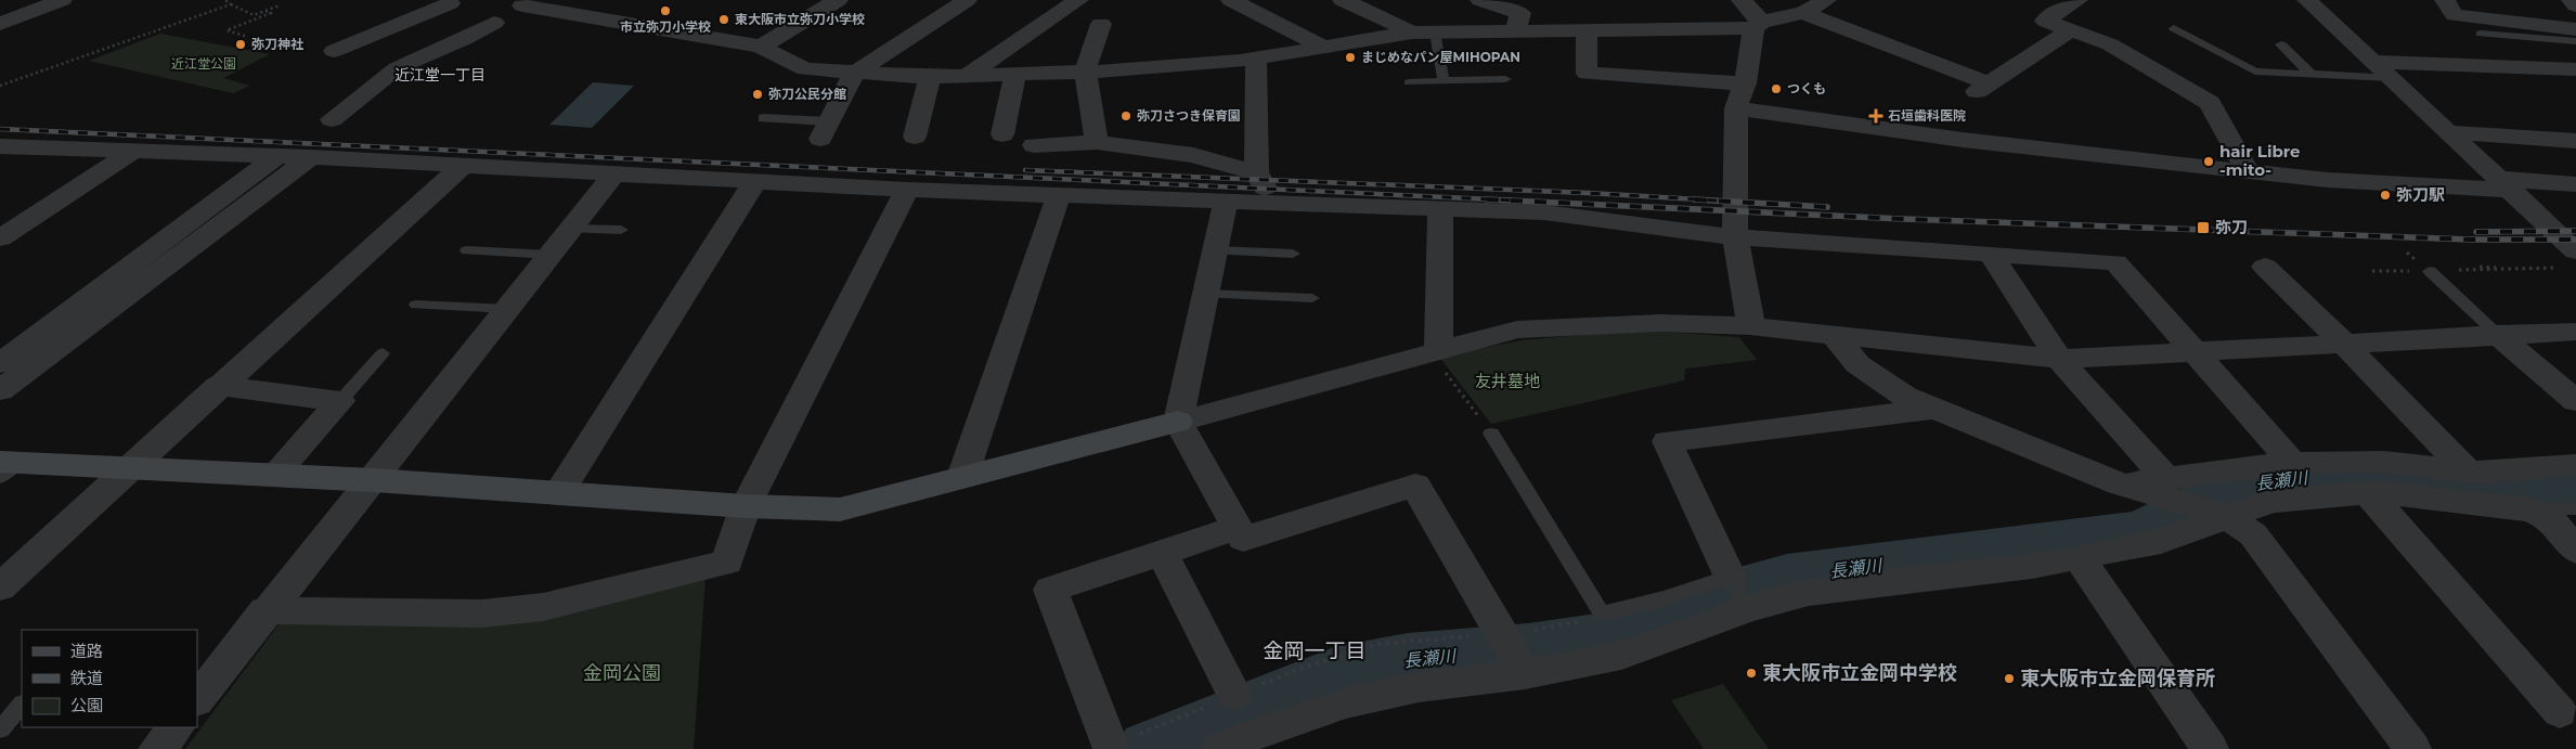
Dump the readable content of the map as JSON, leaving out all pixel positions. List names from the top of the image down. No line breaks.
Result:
{"districts":["近江堂一丁目","金岡一丁目"],"water":["長瀬川"],"parks":["近江堂公園","友井墓地","金岡公園"],"places":{"other":["市立弥刀小学校","東大阪市立弥刀小学校","弥刀神社","まじめなパン屋MIHOPAN","つくも","弥刀公民分館","弥刀さつき保育園","hair Libre -mito-","弥刀駅","東大阪市立金岡中学校","東大阪市立金岡保育所"],"health":["石垣歯科医院"],"transit":["弥刀"]},"legend":["道路","鉄道","公園"]}
